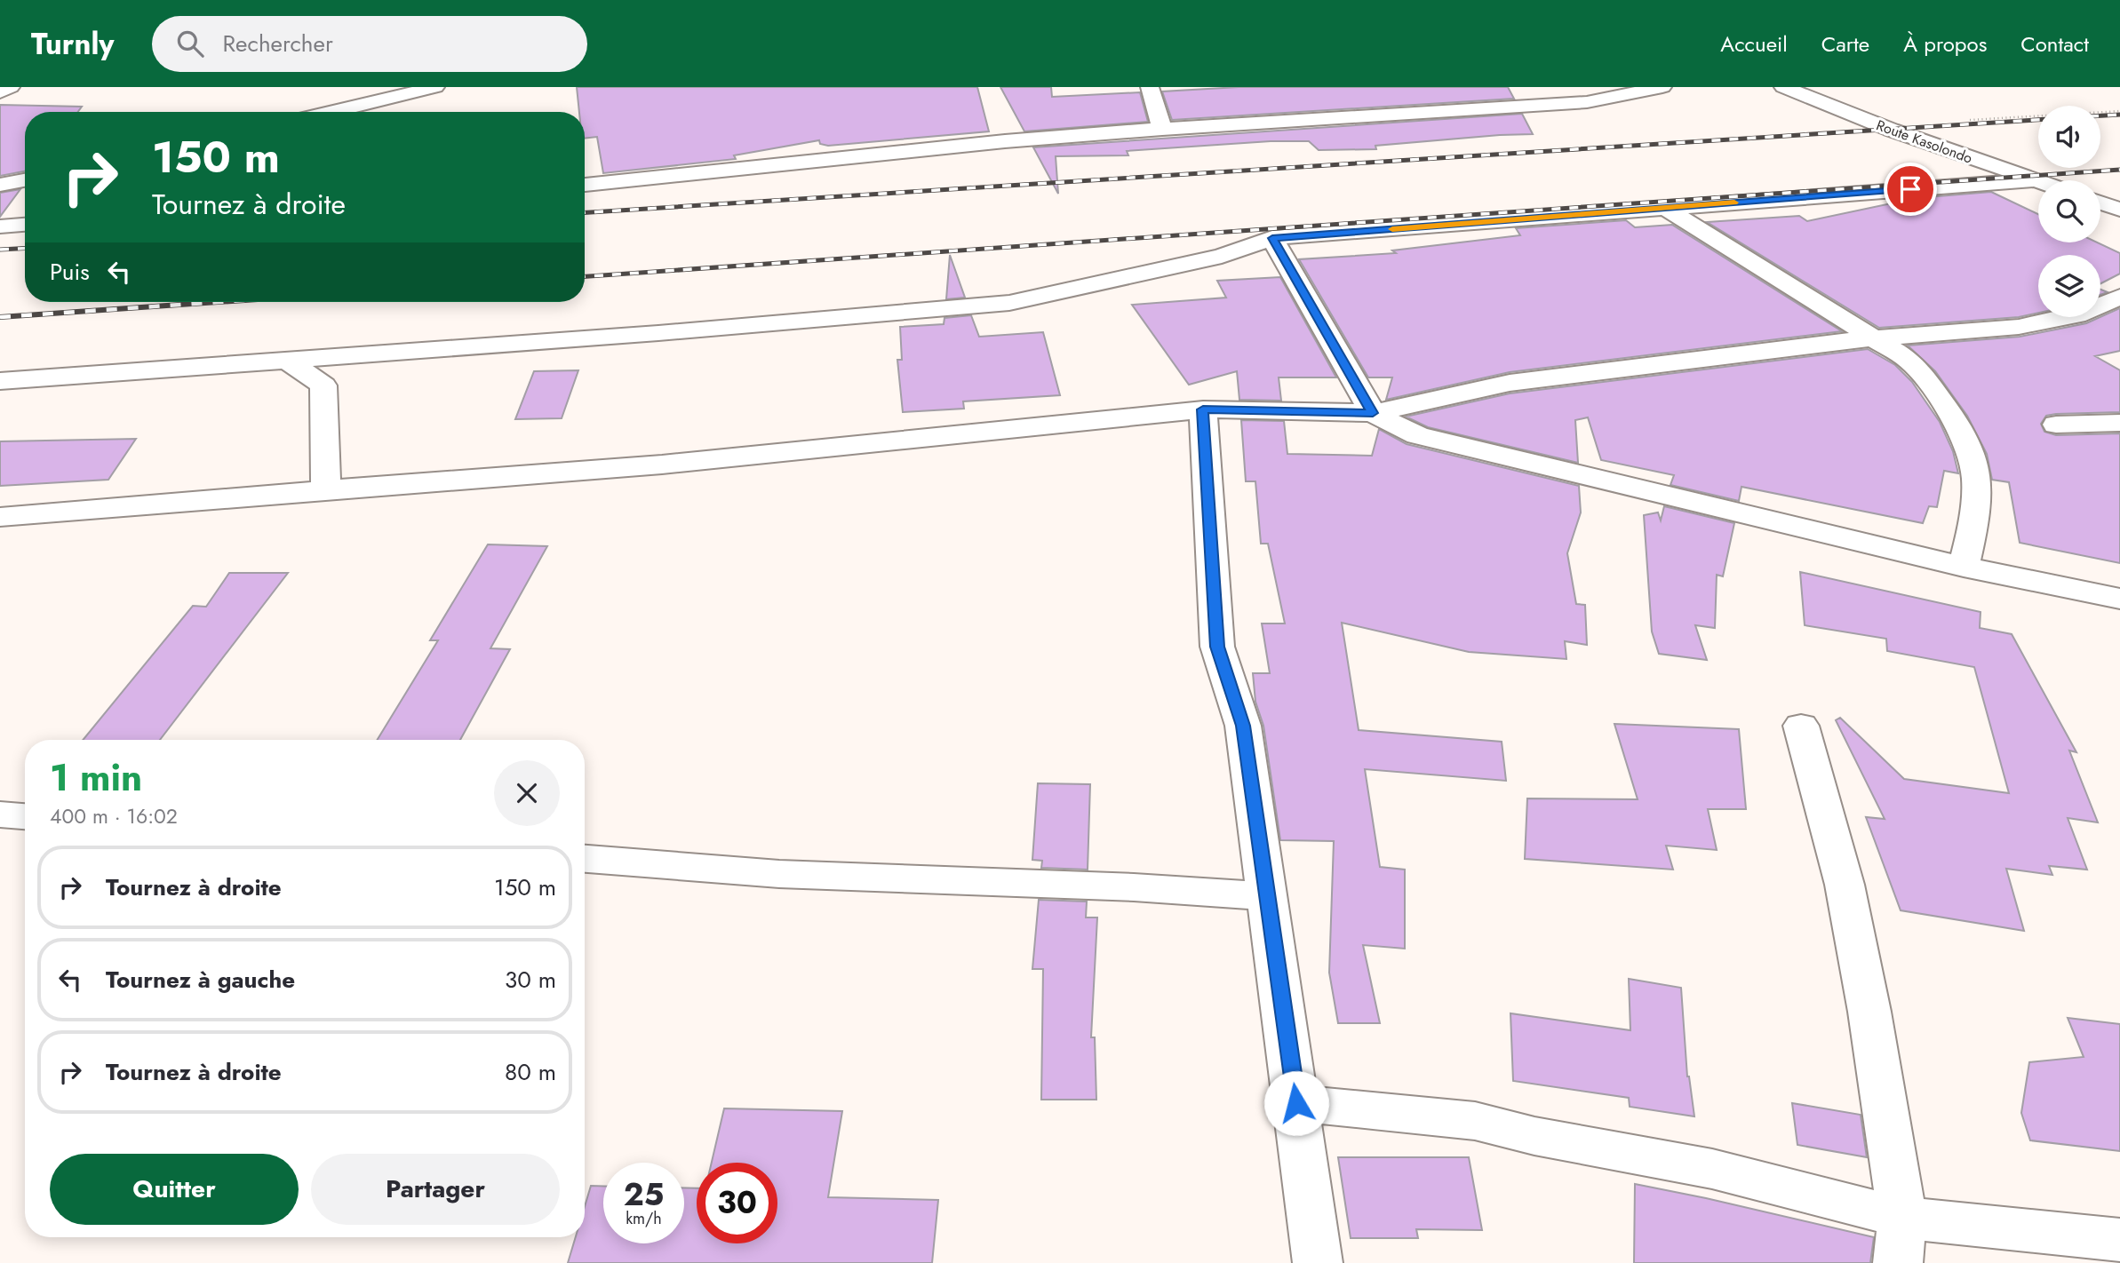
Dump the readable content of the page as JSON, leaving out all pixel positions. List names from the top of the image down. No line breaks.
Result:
{"streets":{"street":["Route Kasolondo"]},"page":{"header":"Turnly","search":"Rechercher","nav":["Accueil","Carte","À propos","Contact"],"turn":["150 m","Tournez à droite"],"then":"Puis","heading":["1 min","400 m · 16:02"],"list":[{"name":"Tournez à droite","value":"150 m"},{"name":"Tournez à gauche","value":"30 m"},{"name":"Tournez à droite","value":"80 m"}],"buttons":["Quitter","Partager"],"speed":"25 km/h","limit":"30"}}
